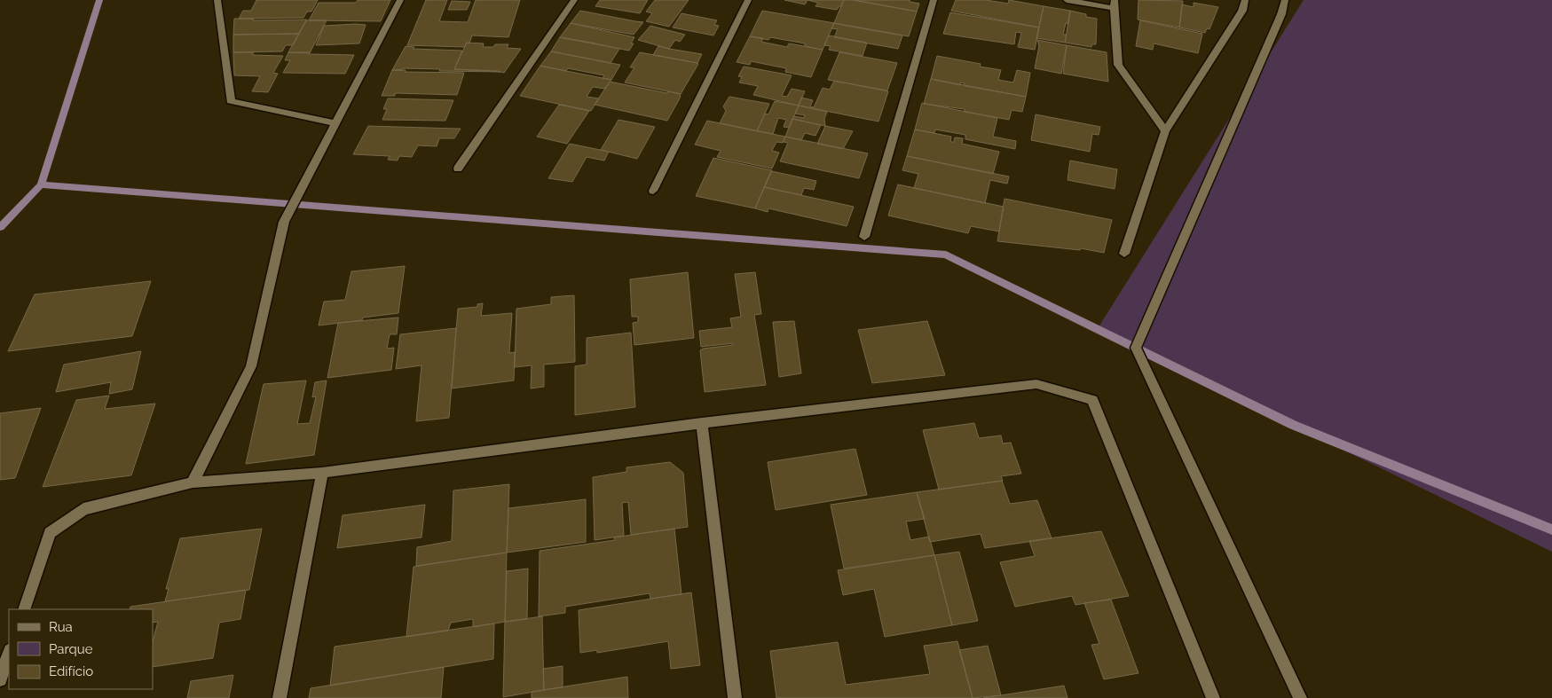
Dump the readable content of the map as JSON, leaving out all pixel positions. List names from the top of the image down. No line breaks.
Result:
{"legend":["Rua","Parque","Edifício"]}
